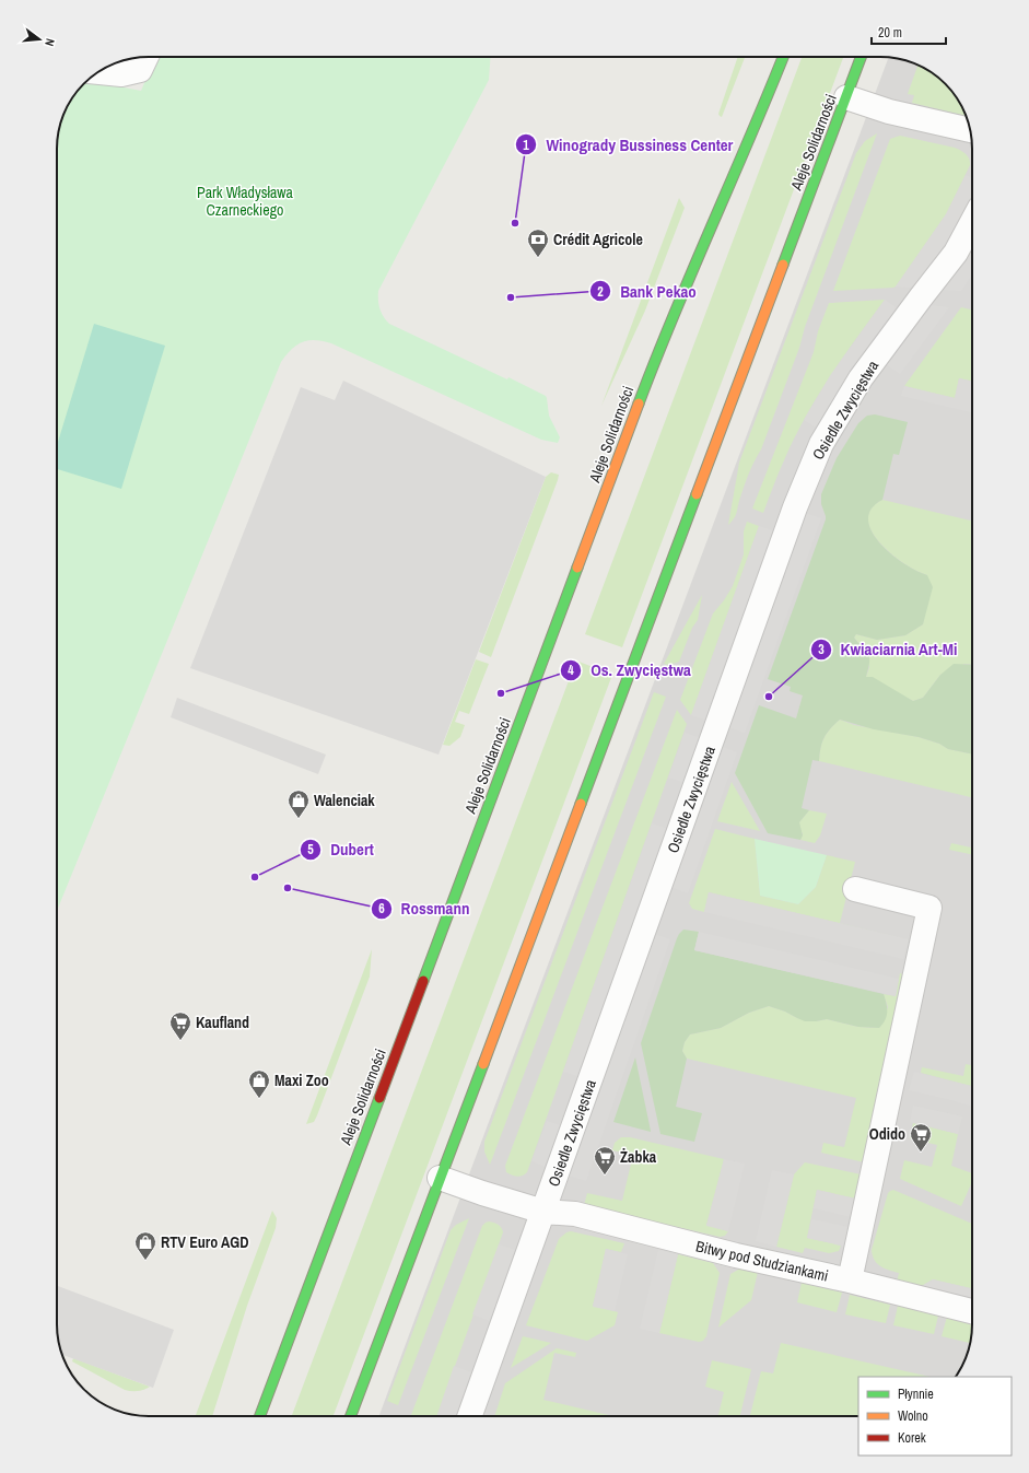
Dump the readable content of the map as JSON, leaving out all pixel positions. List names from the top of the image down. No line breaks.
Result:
{"streets":{"street":["Aleje Solidarności","Osiedle Zwycięstwa","Bitwy pod Studziankami"]},"crossings":[["Aleje Solidarności","Bitwy pod Studziankami"],["Osiedle Zwycięstwa","Bitwy pod Studziankami"]],"parks":["Park Władysława Czarneckiego"],"places":{"other":["Winogrady Bussiness Center","Bank Pekao","Os. Zwycięstwa","Kwiaciarnia Art-Mi","Dubert","Rossmann"],"bank":["Crédit Agricole"],"shop":["Walenciak","Maxi Zoo","RTV Euro AGD"],"supermarket":["Kaufland","Odido","Żabka"]},"legend":["Płynnie","Wolno","Korek"],"scale_bar":"20 m","north":"right"}
